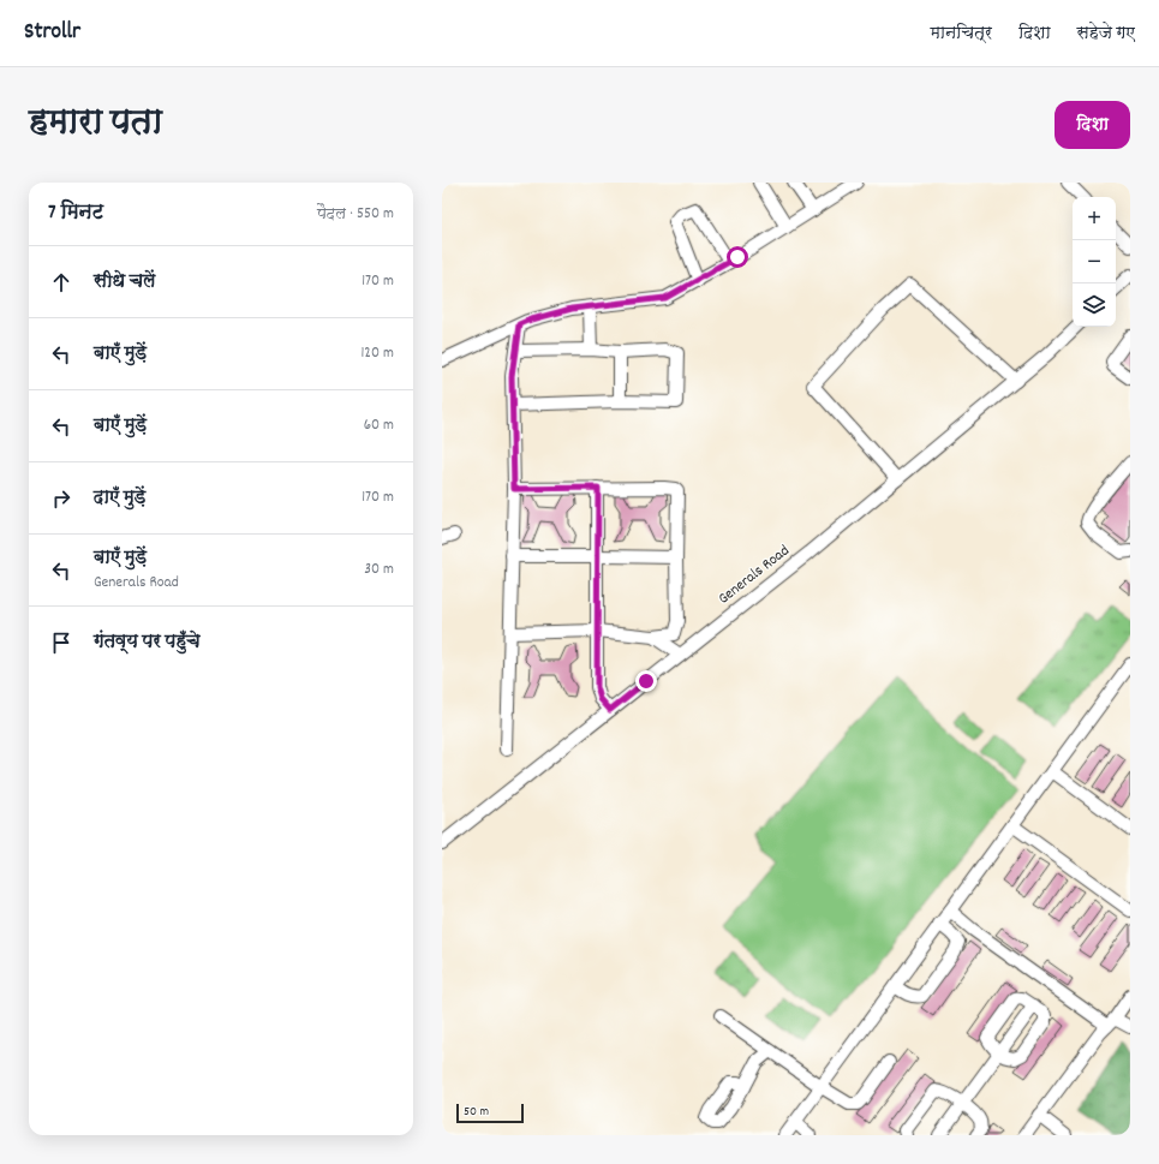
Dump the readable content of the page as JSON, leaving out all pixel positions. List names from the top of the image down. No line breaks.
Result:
{"streets":{"street":["Generals Road"]},"scale_bar":"50 m","page":{"header":"Strollr","nav":["मानचित्र","दिशा","सहेजे गए"],"title":"हमारा पता","buttons":"दिशा","heading":["7 मिनट","पैदल · 550 m"],"map_buttons":["+","−"],"list":[["सीधे चलें","170 m"],["बाएँ मुड़ें","120 m"],["बाएँ मुड़ें","60 m"],["दाएँ मुड़ें","170 m"],["बाएँ मुड़ें","Generals Road","30 m"],"गंतव्य पर पहुँचे"],"scale":"50 m"}}
